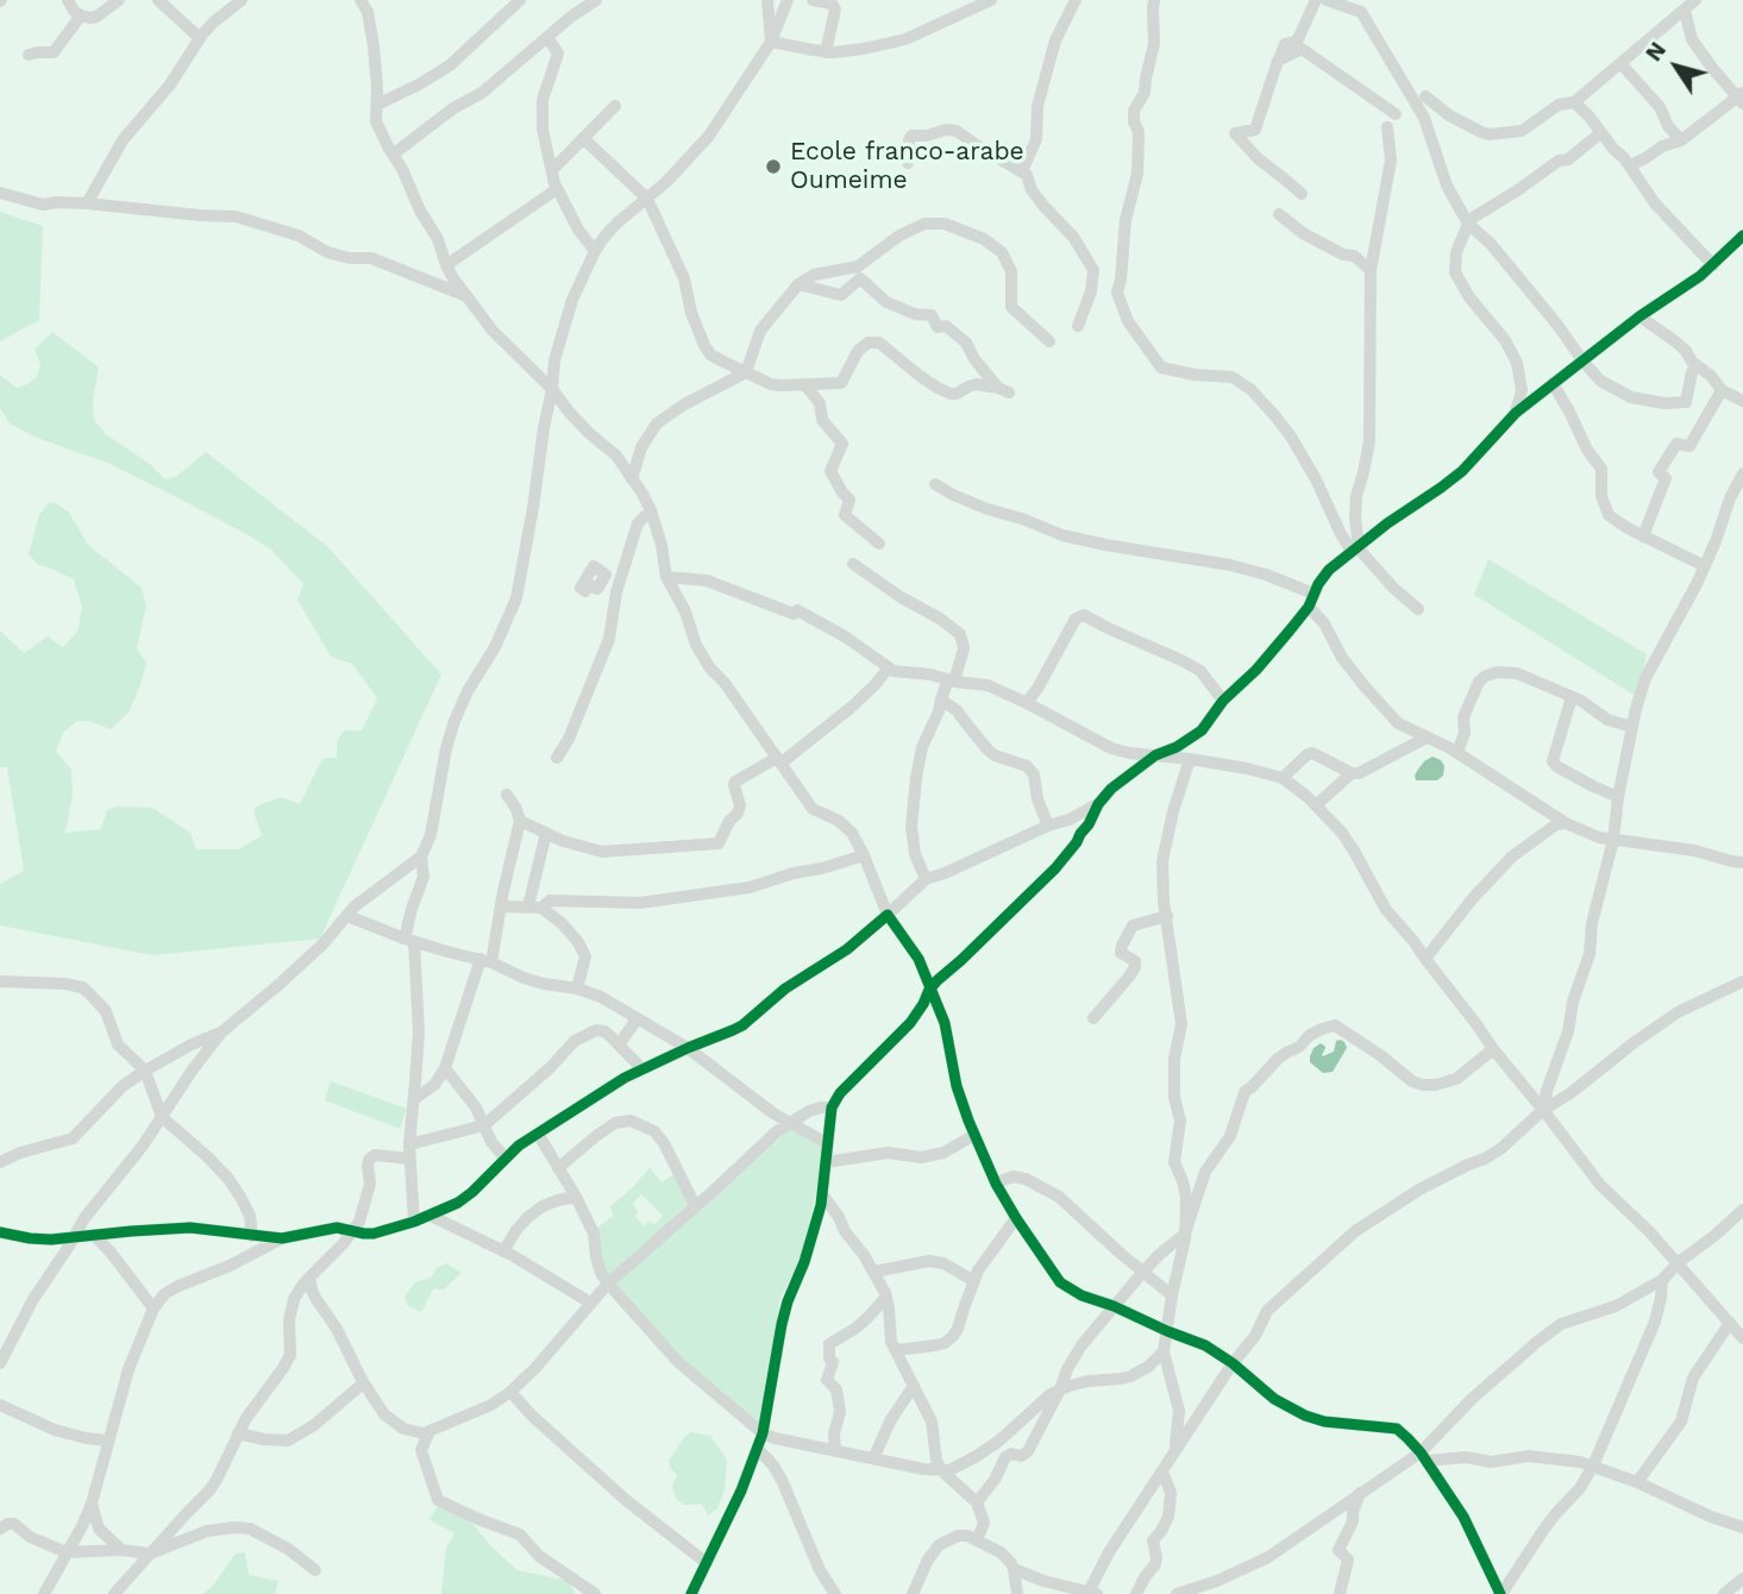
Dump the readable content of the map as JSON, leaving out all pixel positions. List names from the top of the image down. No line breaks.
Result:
{"places":["Ecole franco-arabe Oumeime"],"north":"top left"}
